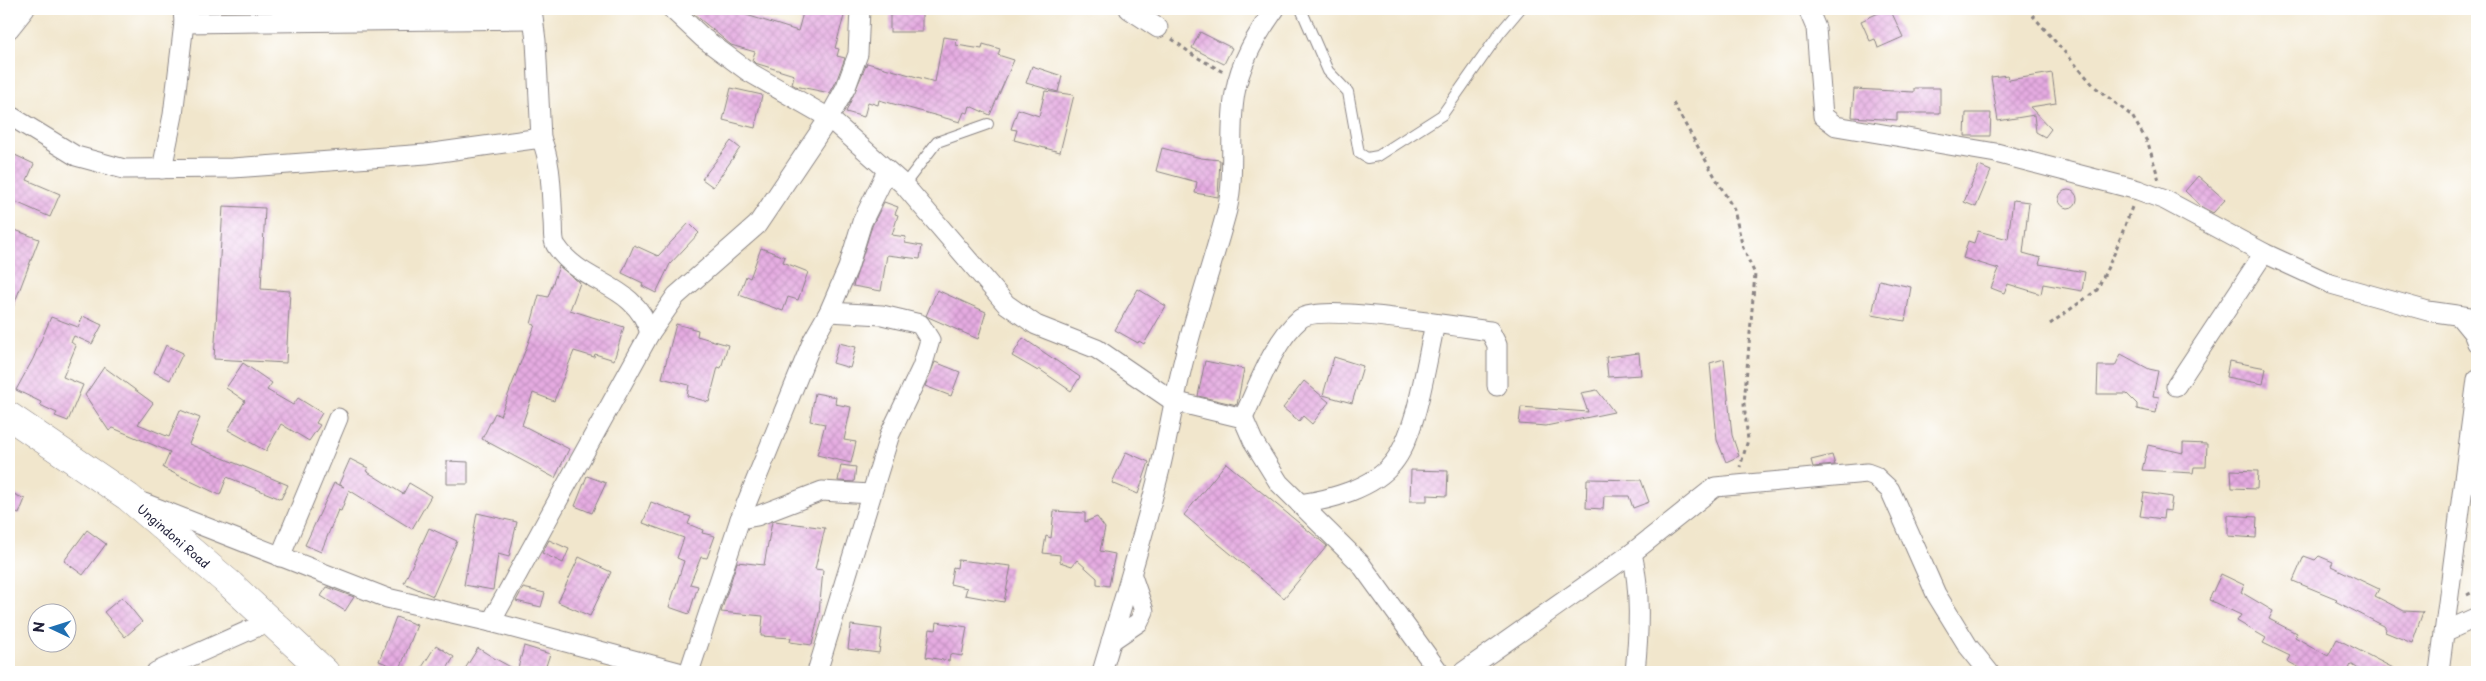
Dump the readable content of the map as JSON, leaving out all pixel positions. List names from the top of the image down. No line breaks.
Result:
{"streets":{"main road":["Ungindoni Road"]},"north":"left"}
